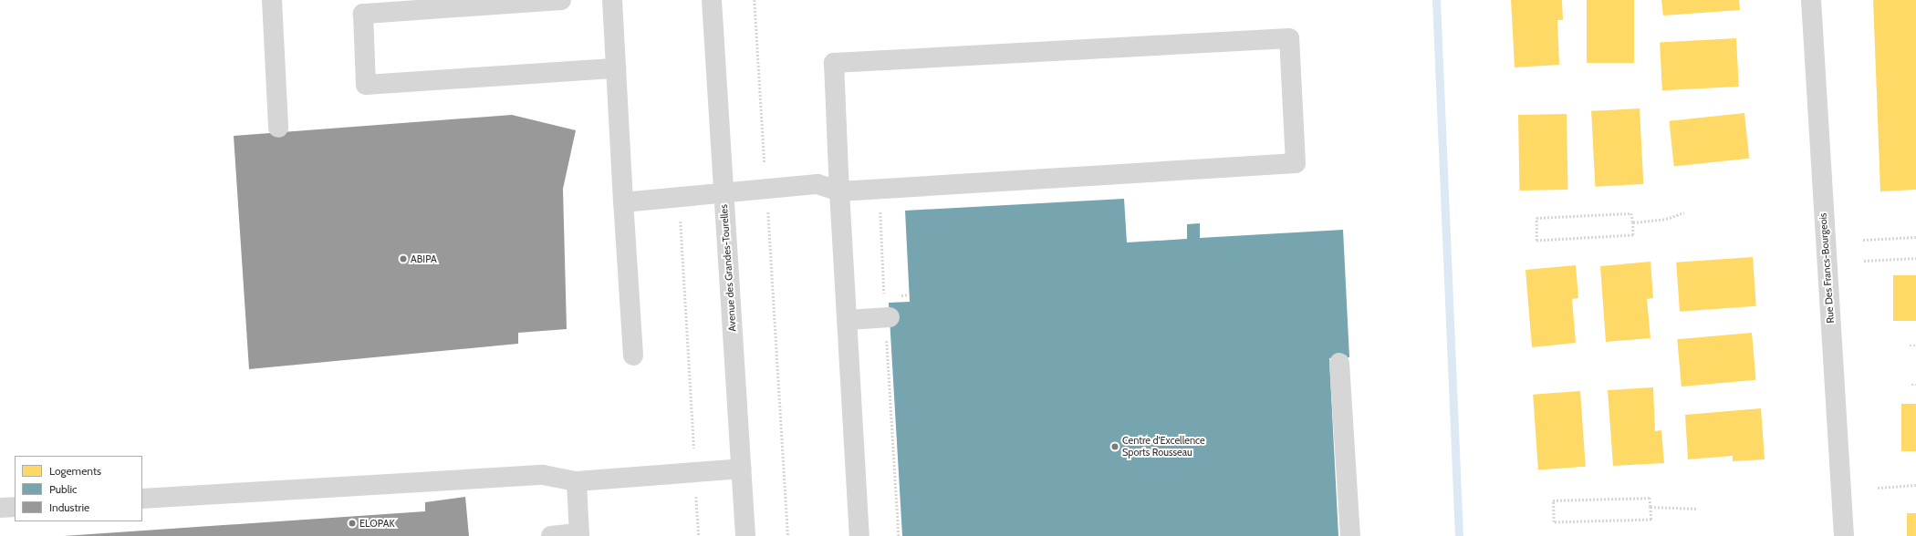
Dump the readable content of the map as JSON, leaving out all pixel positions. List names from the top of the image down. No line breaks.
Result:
{"streets":{"street":["Avenue des Grandes-Tourelles","Rue Des Francs-Bourgeois"]},"places":["ABIPA","Centre d'Excellence Sports Rousseau","ELOPAK"],"legend":["Logements","Public","Industrie"]}
